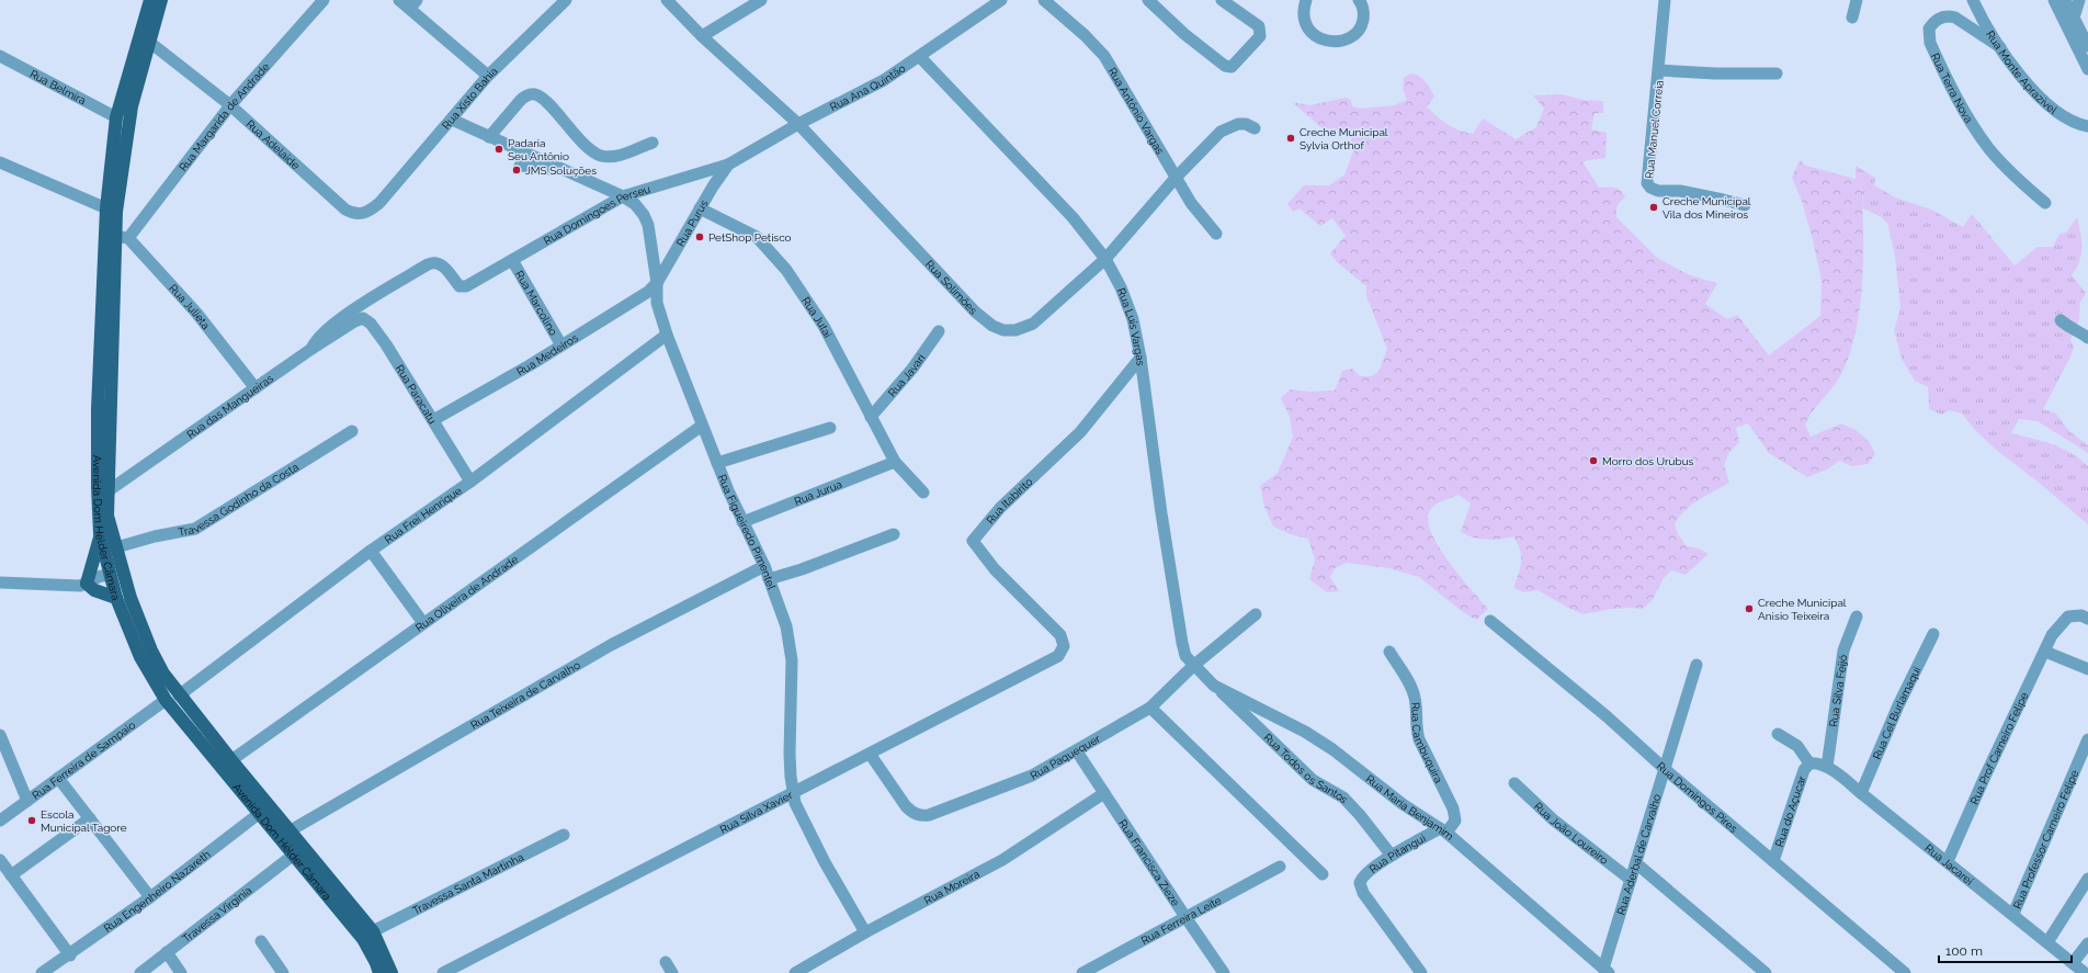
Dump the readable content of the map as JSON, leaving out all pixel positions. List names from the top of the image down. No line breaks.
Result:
{"streets":{"main road":["Avenida Dom Hélder Câmara"],"street":["Rua Monte Aprazível","Rua Belmira","Rua Terra Nova","Rua Ana Quintão","Rua Xisto Bahia","Rua Antônio Vargas","Rua Margarida de Andrade","Rua Manuel Correia","Rua Adelaide","Rua Domingoes Perseu","Rua Purus","Rua Solimões","Rua Marcolino","Rua Julieta","Rua Jutai","Rua Luis Vargas","Rua Medeiros","Rua Javari","Rua Paracatu","Rua das Mangueiras","Rua Jurua","Travessa Godinho da Costa","Rua Itabirito","Rua Frei Henrique","Rua Figueiredo Pimentel","Rua Oliveira de Andrade","Rua Silva Feijó","Rua Teixeira de Carvalho","Rua Cel Burlamaqui","Rua Cambuquira","Rua Prof Carneiro Felipe","Rua Paquequer","Rua Ferreira de Sampaio","Rua Todos os Santos","Rua Domingos Pires","Rua Maria Benjamim","Rua Silva Xavier","Rua do Açucar","Rua João Loureiro","Rua Professor Carneiro Felipe","Rua Pitangui","Rua Aderbal de Carvalho","Rua Francisca Zieze","Rua Jacareí","Travessa Santa Martinha","Rua Moreira","Rua Engenheiro Nazareth","Travessa Virginia","Rua Ferreira Leite"]},"crossings":[["Rua Monte Aprazível","Rua Terra Nova"],["Rua Belmira","Avenida Dom Hélder Câmara"],["Rua Ana Quintão","Rua Domingoes Perseu"],["Rua Ana Quintão","Rua Purus"],["Rua Ana Quintão","Rua Solimões"],["Rua Ana Quintão","Rua Luis Vargas"],["Rua Xisto Bahia","Rua Adelaide"],["Rua Xisto Bahia","Rua Figueiredo Pimentel"],["Rua Antônio Vargas","Rua Solimões"],["Rua Margarida de Andrade","Rua Adelaide"],["Rua Margarida de Andrade","Rua Julieta"],["Rua Margarida de Andrade","Avenida Dom Hélder Câmara"],["Rua Adelaide","Avenida Dom Hélder Câmara"],["Rua Domingoes Perseu","Rua Purus"],["Rua Domingoes Perseu","Rua Marcolino"],["Rua Domingoes Perseu","Rua das Mangueiras"],["Rua Domingoes Perseu","Rua Figueiredo Pimentel"],["Rua Purus","Rua Jutai"],["Rua Purus","Rua Medeiros"],["Rua Purus","Rua Figueiredo Pimentel"],["Rua Solimões","Rua Luis Vargas"],["Rua Marcolino","Rua Medeiros"],["Rua Julieta","Rua das Mangueiras"],["Rua Julieta","Avenida Dom Hélder Câmara"],["Rua Jutai","Rua Javari"],["Rua Jutai","Rua Jurua"],["Rua Luis Vargas","Rua Itabirito"],["Rua Luis Vargas","Rua Paquequer"],["Rua Luis Vargas","Rua Maria Benjamim"],["Rua Medeiros","Rua Paracatu"],["Rua Medeiros","Rua Figueiredo Pimentel"],["Rua Paracatu","Rua das Mangueiras"],["Rua Paracatu","Rua Frei Henrique"],["Rua das Mangueiras","Avenida Dom Hélder Câmara"],["Rua Jurua","Rua Figueiredo Pimentel"],["Travessa Godinho da Costa","Avenida Dom Hélder Câmara"],["Rua Itabirito","Rua Silva Xavier"],["Rua Frei Henrique","Avenida Dom Hélder Câmara"],["Rua Frei Henrique","Rua Figueiredo Pimentel"],["Avenida Dom Hélder Câmara","Rua Oliveira de Andrade"],["Avenida Dom Hélder Câmara","Rua Teixeira de Carvalho"],["Avenida Dom Hélder Câmara","Rua Ferreira de Sampaio"],["Avenida Dom Hélder Câmara","Travessa Santa Martinha"],["Avenida Dom Hélder Câmara","Rua Engenheiro Nazareth"],["Avenida Dom Hélder Câmara","Travessa Virginia"],["Rua Figueiredo Pimentel","Rua Oliveira de Andrade"],["Rua Figueiredo Pimentel","Rua Teixeira de Carvalho"],["Rua Figueiredo Pimentel","Rua Silva Xavier"],["Rua Figueiredo Pimentel","Rua Moreira"],["Rua Silva Feijó","Rua Jacareí"],["Rua Cel Burlamaqui","Rua Jacareí"],["Rua Cambuquira","Rua Maria Benjamim"],["Rua Cambuquira","Rua Pitangui"],["Rua Prof Carneiro Felipe","Rua Jacareí"],["Rua Paquequer","Rua Maria Benjamim"],["Rua Paquequer","Rua Silva Xavier"],["Rua Paquequer","Rua Francisca Zieze"],["Rua Todos os Santos","Rua Maria Benjamim"],["Rua Todos os Santos","Rua Pitangui"],["Rua Domingos Pires","Rua do Açucar"],["Rua Domingos Pires","Rua Aderbal de Carvalho"],["Rua Maria Benjamim","Rua Pitangui"],["Rua Maria Benjamim","Rua Aderbal de Carvalho"],["Rua do Açucar","Rua Jacareí"],["Rua João Loureiro","Rua Aderbal de Carvalho"],["Rua Professor Carneiro Felipe","Rua Jacareí"],["Rua Francisca Zieze","Rua Moreira"],["Rua Francisca Zieze","Rua Ferreira Leite"]],"places":["Creche Municipal Sylvia Orthof","Padaria Seu Antônio","JMS Soluções","Creche Municipal Vila dos Mineiros","PetShop Petisco","Morro dos Urubus","Creche Municipal An¡sio Teixeira","Escola Municipal Tagore"],"scale_bar":"100 m"}
